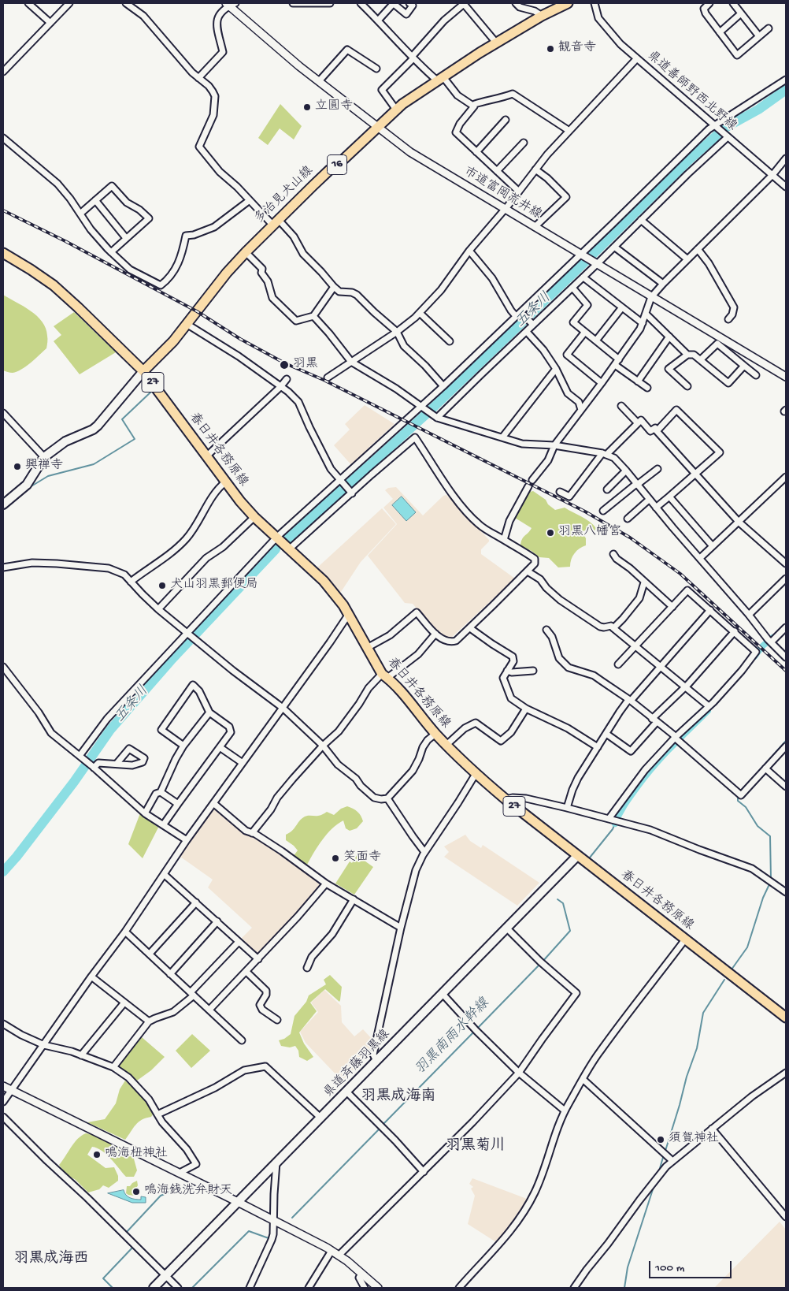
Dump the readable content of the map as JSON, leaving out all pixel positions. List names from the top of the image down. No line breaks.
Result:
{"streets":{"main road":["16","多治見犬山線","27","春日井各務原線","県道斉藤羽黒線"],"street":["県道善師野西北野線","市道富岡荒井線"]},"crossings":[["市道富岡荒井線","多治見犬山線"],["多治見犬山線","春日井各務原線"],["春日井各務原線","県道斉藤羽黒線"]],"districts":["羽黒成海南","羽黒菊川","羽黒成海西"],"water":["五条川","羽黒南雨水幹線"],"places":["観音寺","立圓寺","羽黒","興禅寺","羽黒八幡宮","犬山羽黒郵便局","笑面寺","須賀神社","鳴海杻神社","鳴海銭洗弁財天"],"scale_bar":"100 m"}
